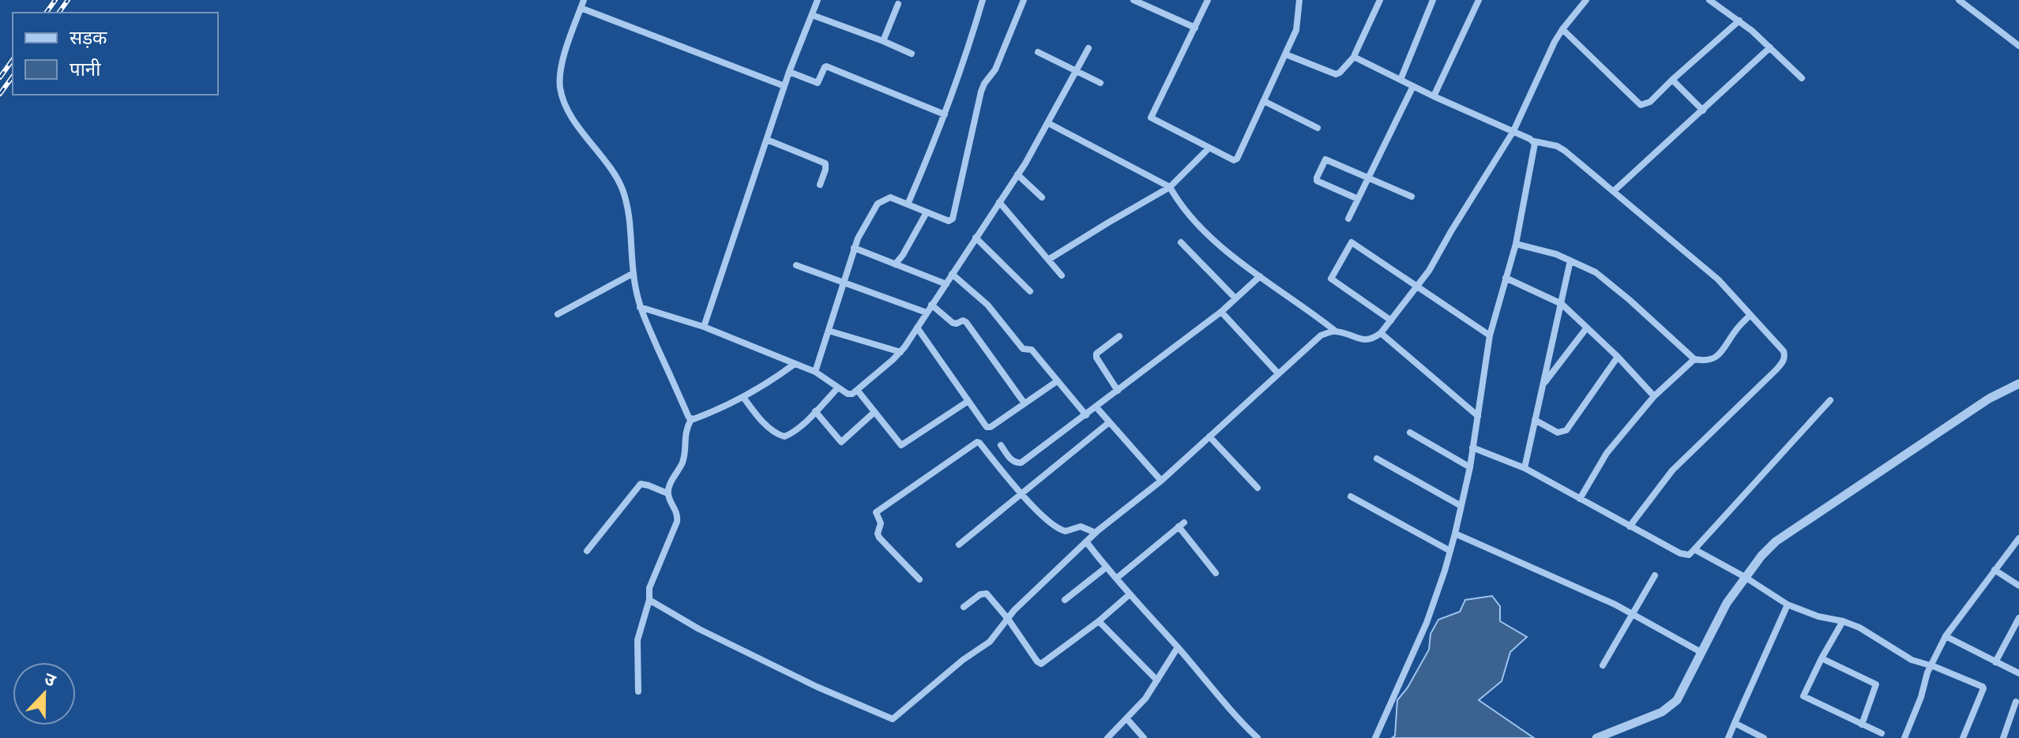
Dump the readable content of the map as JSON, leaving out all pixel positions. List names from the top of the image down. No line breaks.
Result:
{"legend":["सड़क","पानी"],"north":"top"}
